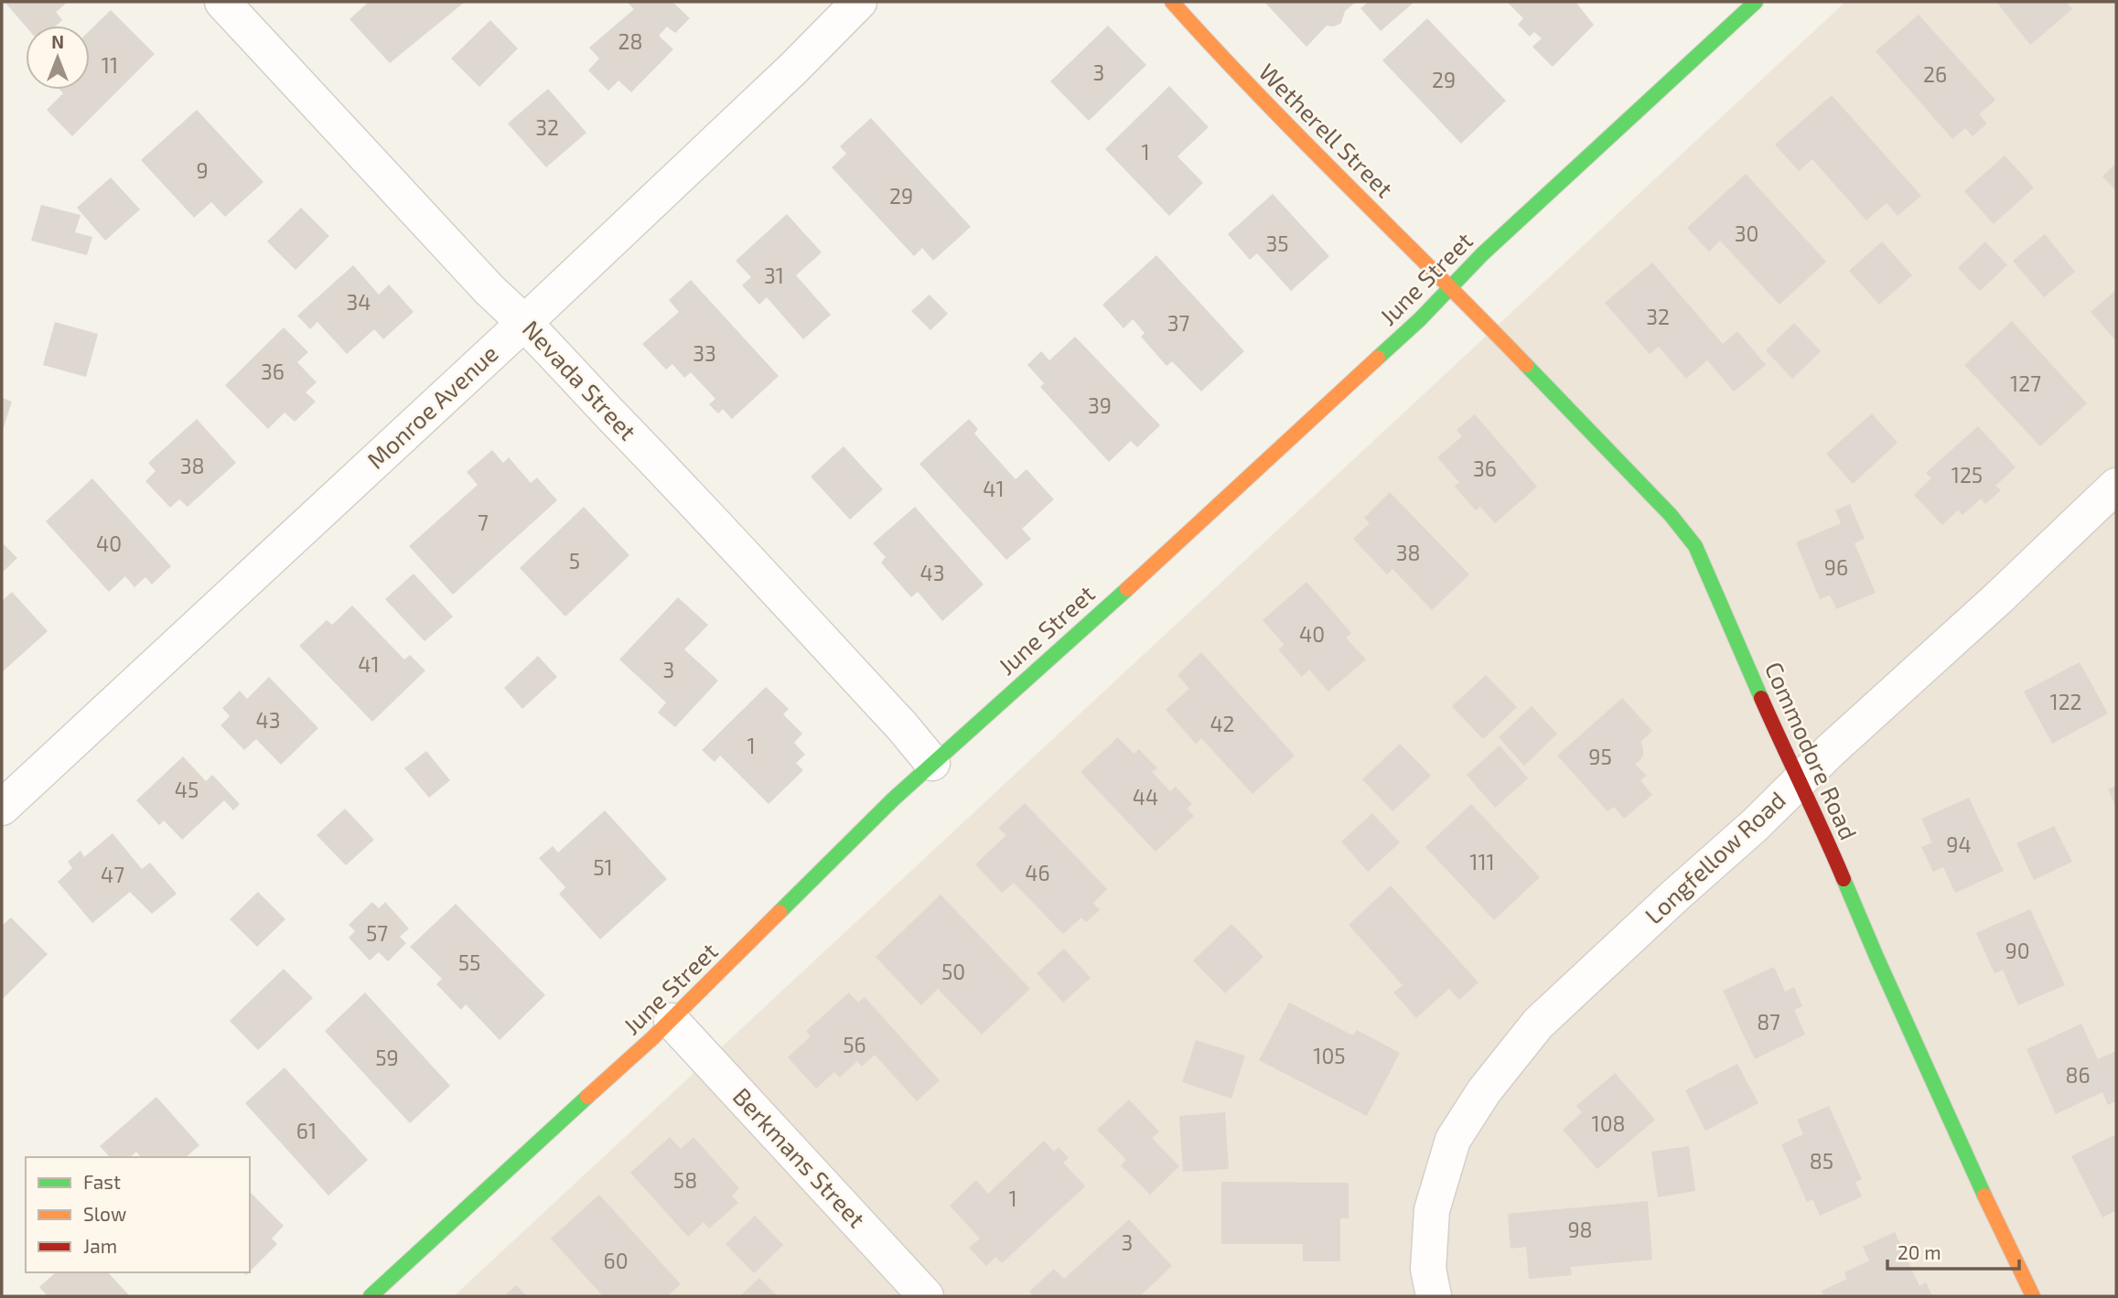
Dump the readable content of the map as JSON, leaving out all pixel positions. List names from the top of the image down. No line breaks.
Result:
{"streets":{"street":["Wetherell Street","June Street","Nevada Street","Monroe Avenue","Commodore Road","Longfellow Road","Berkmans Street"]},"crossings":[["Wetherell Street","June Street"],["Wetherell Street","Commodore Road"],["June Street","Nevada Street"],["June Street","Commodore Road"],["June Street","Berkmans Street"],["Nevada Street","Monroe Avenue"],["Commodore Road","Longfellow Road"]],"house_numbers":["28","11","3","26","29","32","1","9","29","30","35","31","34","32","37","33","36","127","39","38","36","125","41","7","40","38","5","96","43","40","41","3","122","43","42","1","95","45","44","94","111","51","46","47","57","90","55","50","87","56","105","59","86","108","61","85","58","1","98","3","60"],"legend":["Fast","Slow","Jam"],"scale_bar":"20 m","north":"top"}
